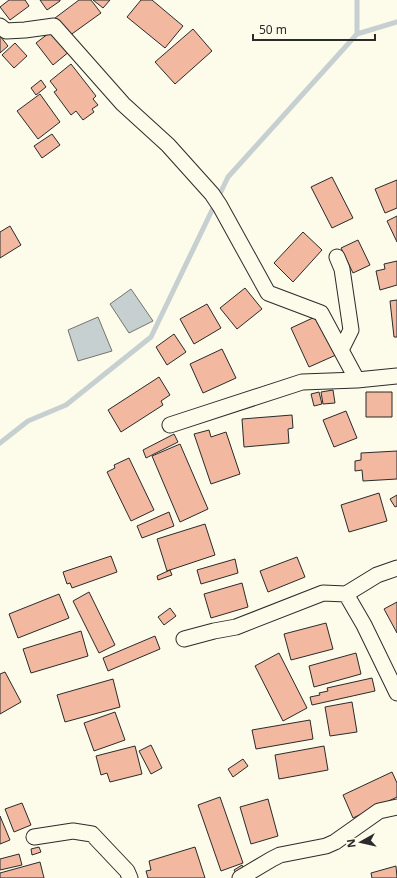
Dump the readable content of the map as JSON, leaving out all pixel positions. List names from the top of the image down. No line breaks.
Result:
{"scale_bar":"50 m","north":"left"}
